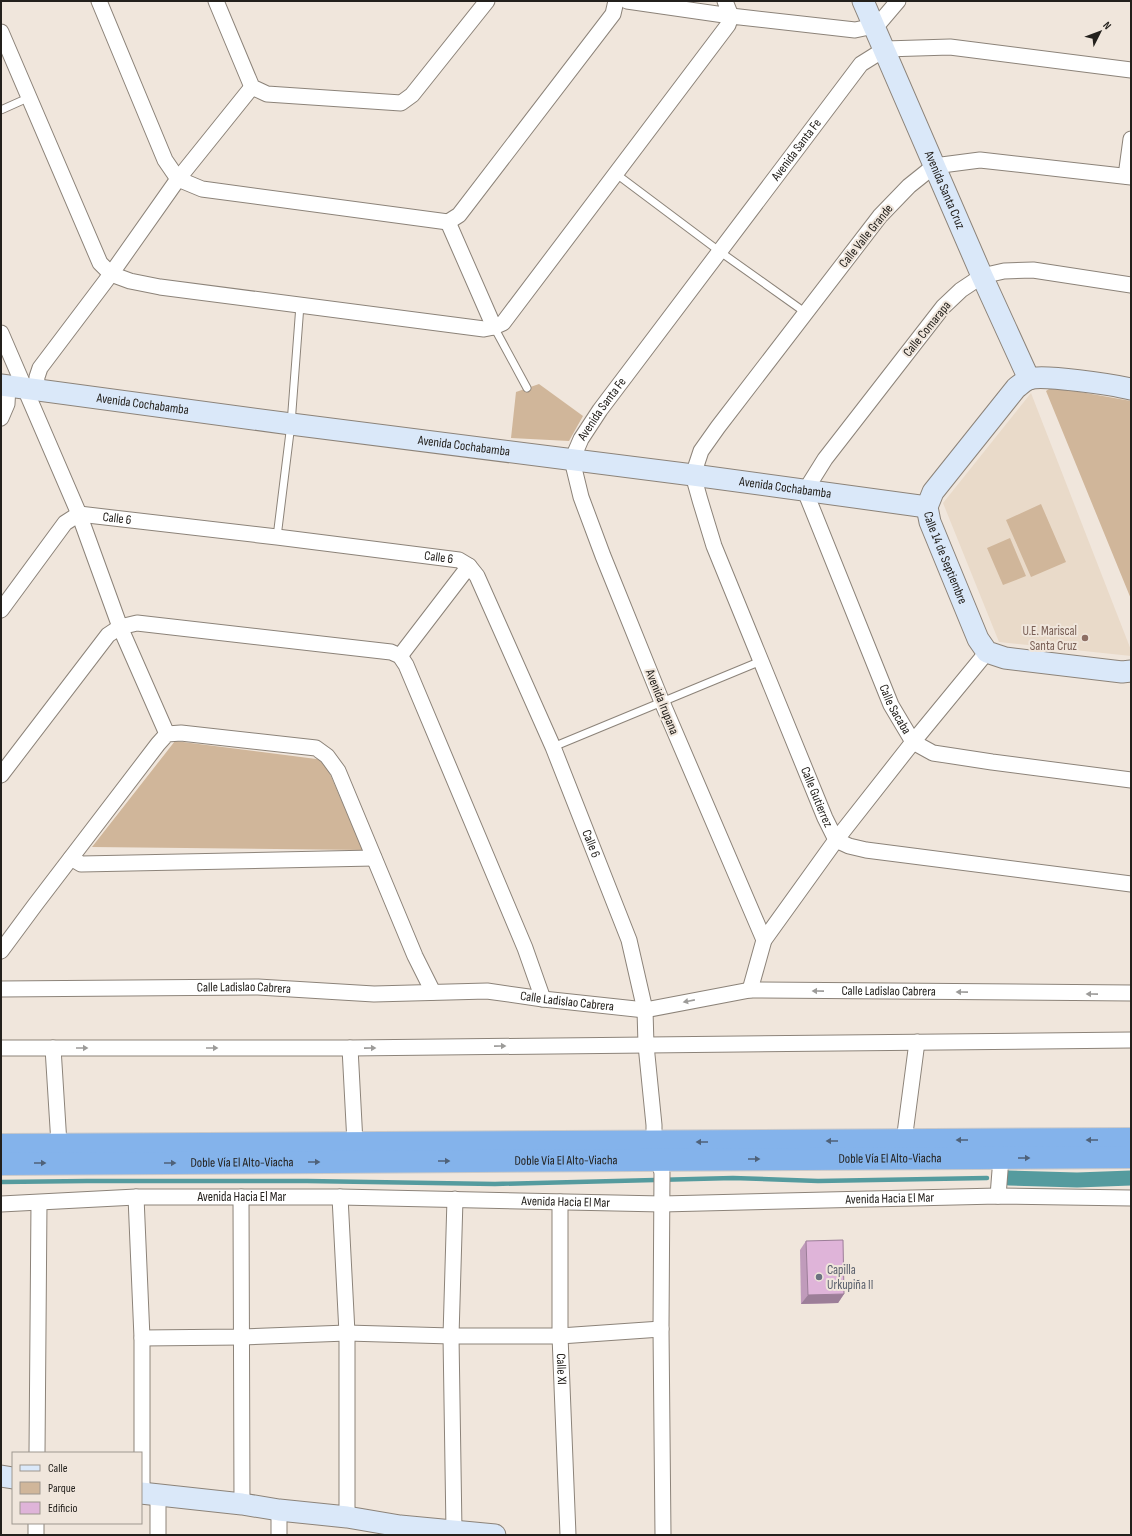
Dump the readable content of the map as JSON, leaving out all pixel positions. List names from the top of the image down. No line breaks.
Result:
{"streets":{"highway":["Doble Vía El Alto-Viacha"],"street":["Avenida Santa Fe","Avenida Santa Cruz","Calle Valle Grande","Calle Comarapa","Avenida Cochabamba","Calle 6","Calle 14 de Septiembre","Avenida Irupana","Calle Sacaba","Calle Gutierrez","Calle Ladislao Cabrera","Avenida Hacia El Mar","Calle XI"]},"crossings":[["Avenida Santa Fe","Avenida Santa Cruz"],["Avenida Santa Fe","Avenida Cochabamba"],["Avenida Santa Fe","Avenida Irupana"],["Avenida Santa Cruz","Calle Valle Grande"],["Avenida Santa Cruz","Calle Comarapa"],["Avenida Santa Cruz","Calle 14 de Septiembre"],["Calle Valle Grande","Avenida Cochabamba"],["Calle Valle Grande","Calle Gutierrez"],["Calle Comarapa","Avenida Cochabamba"],["Calle Comarapa","Calle Sacaba"],["Avenida Cochabamba","Calle 14 de Septiembre"],["Avenida Cochabamba","Avenida Irupana"],["Avenida Cochabamba","Calle Sacaba"],["Avenida Cochabamba","Calle Gutierrez"],["Calle 6","Calle Ladislao Cabrera"],["Calle 6","Doble Vía El Alto-Viacha"],["Calle 6","Avenida Hacia El Mar"],["Avenida Hacia El Mar","Calle XI"]],"places":["U.E. Mariscal Santa Cruz","Capilla Urkupiña II"],"legend":["Calle","Parque","Edificio"],"north":"top right"}
